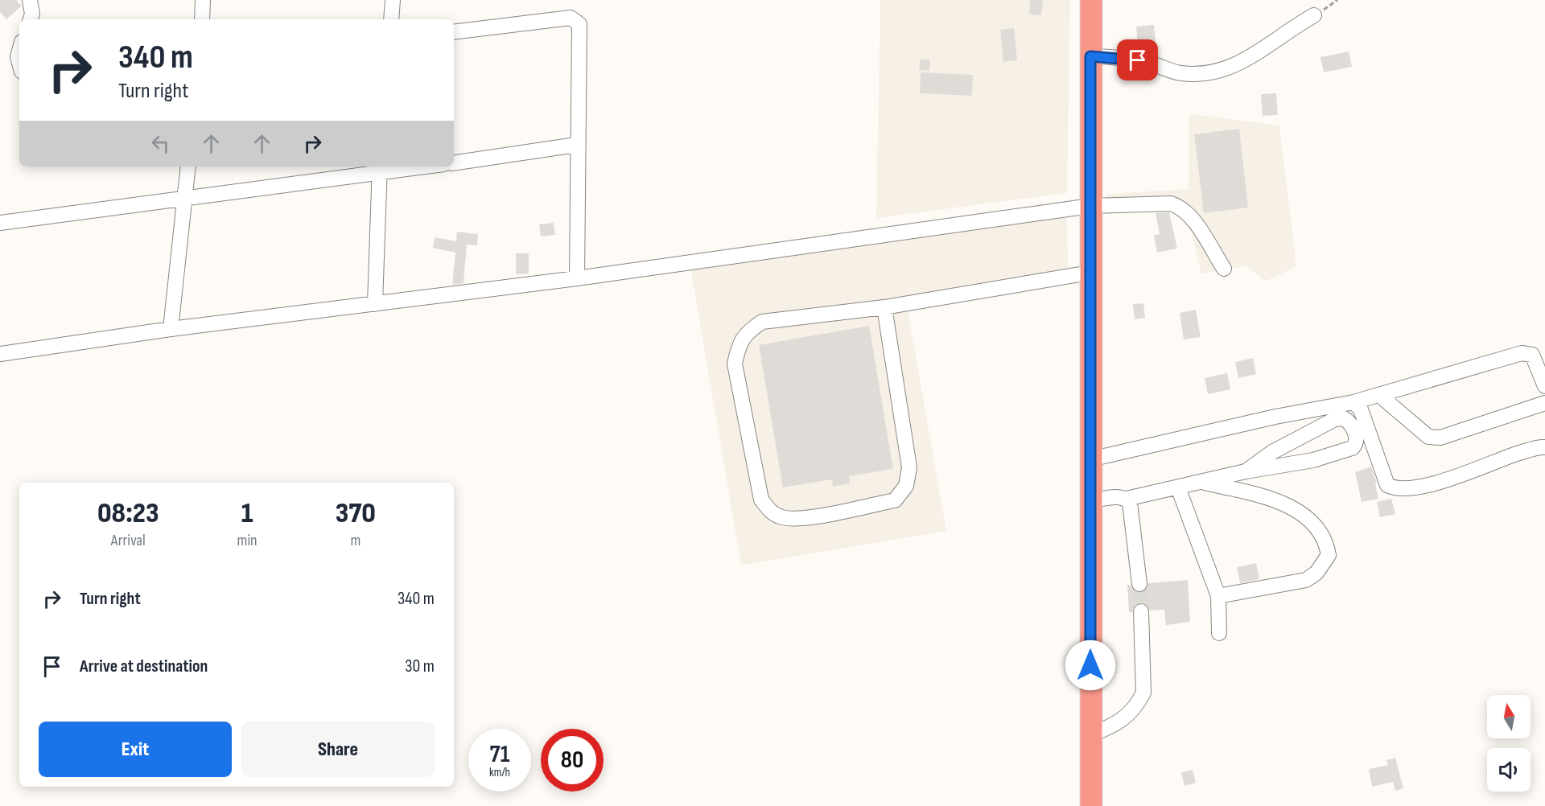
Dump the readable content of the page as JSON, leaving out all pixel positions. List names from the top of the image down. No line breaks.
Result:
{"north":"top","page":{"turn":["340 m","Turn right"],"eta":["08:23","Arrival","1","min","370","m"],"list":[{"name":"Turn right","value":"340 m"},{"name":"Arrive at destination","value":"30 m"}],"buttons":["Exit","Share"],"speed":"71 km/h","limit":"80"}}
